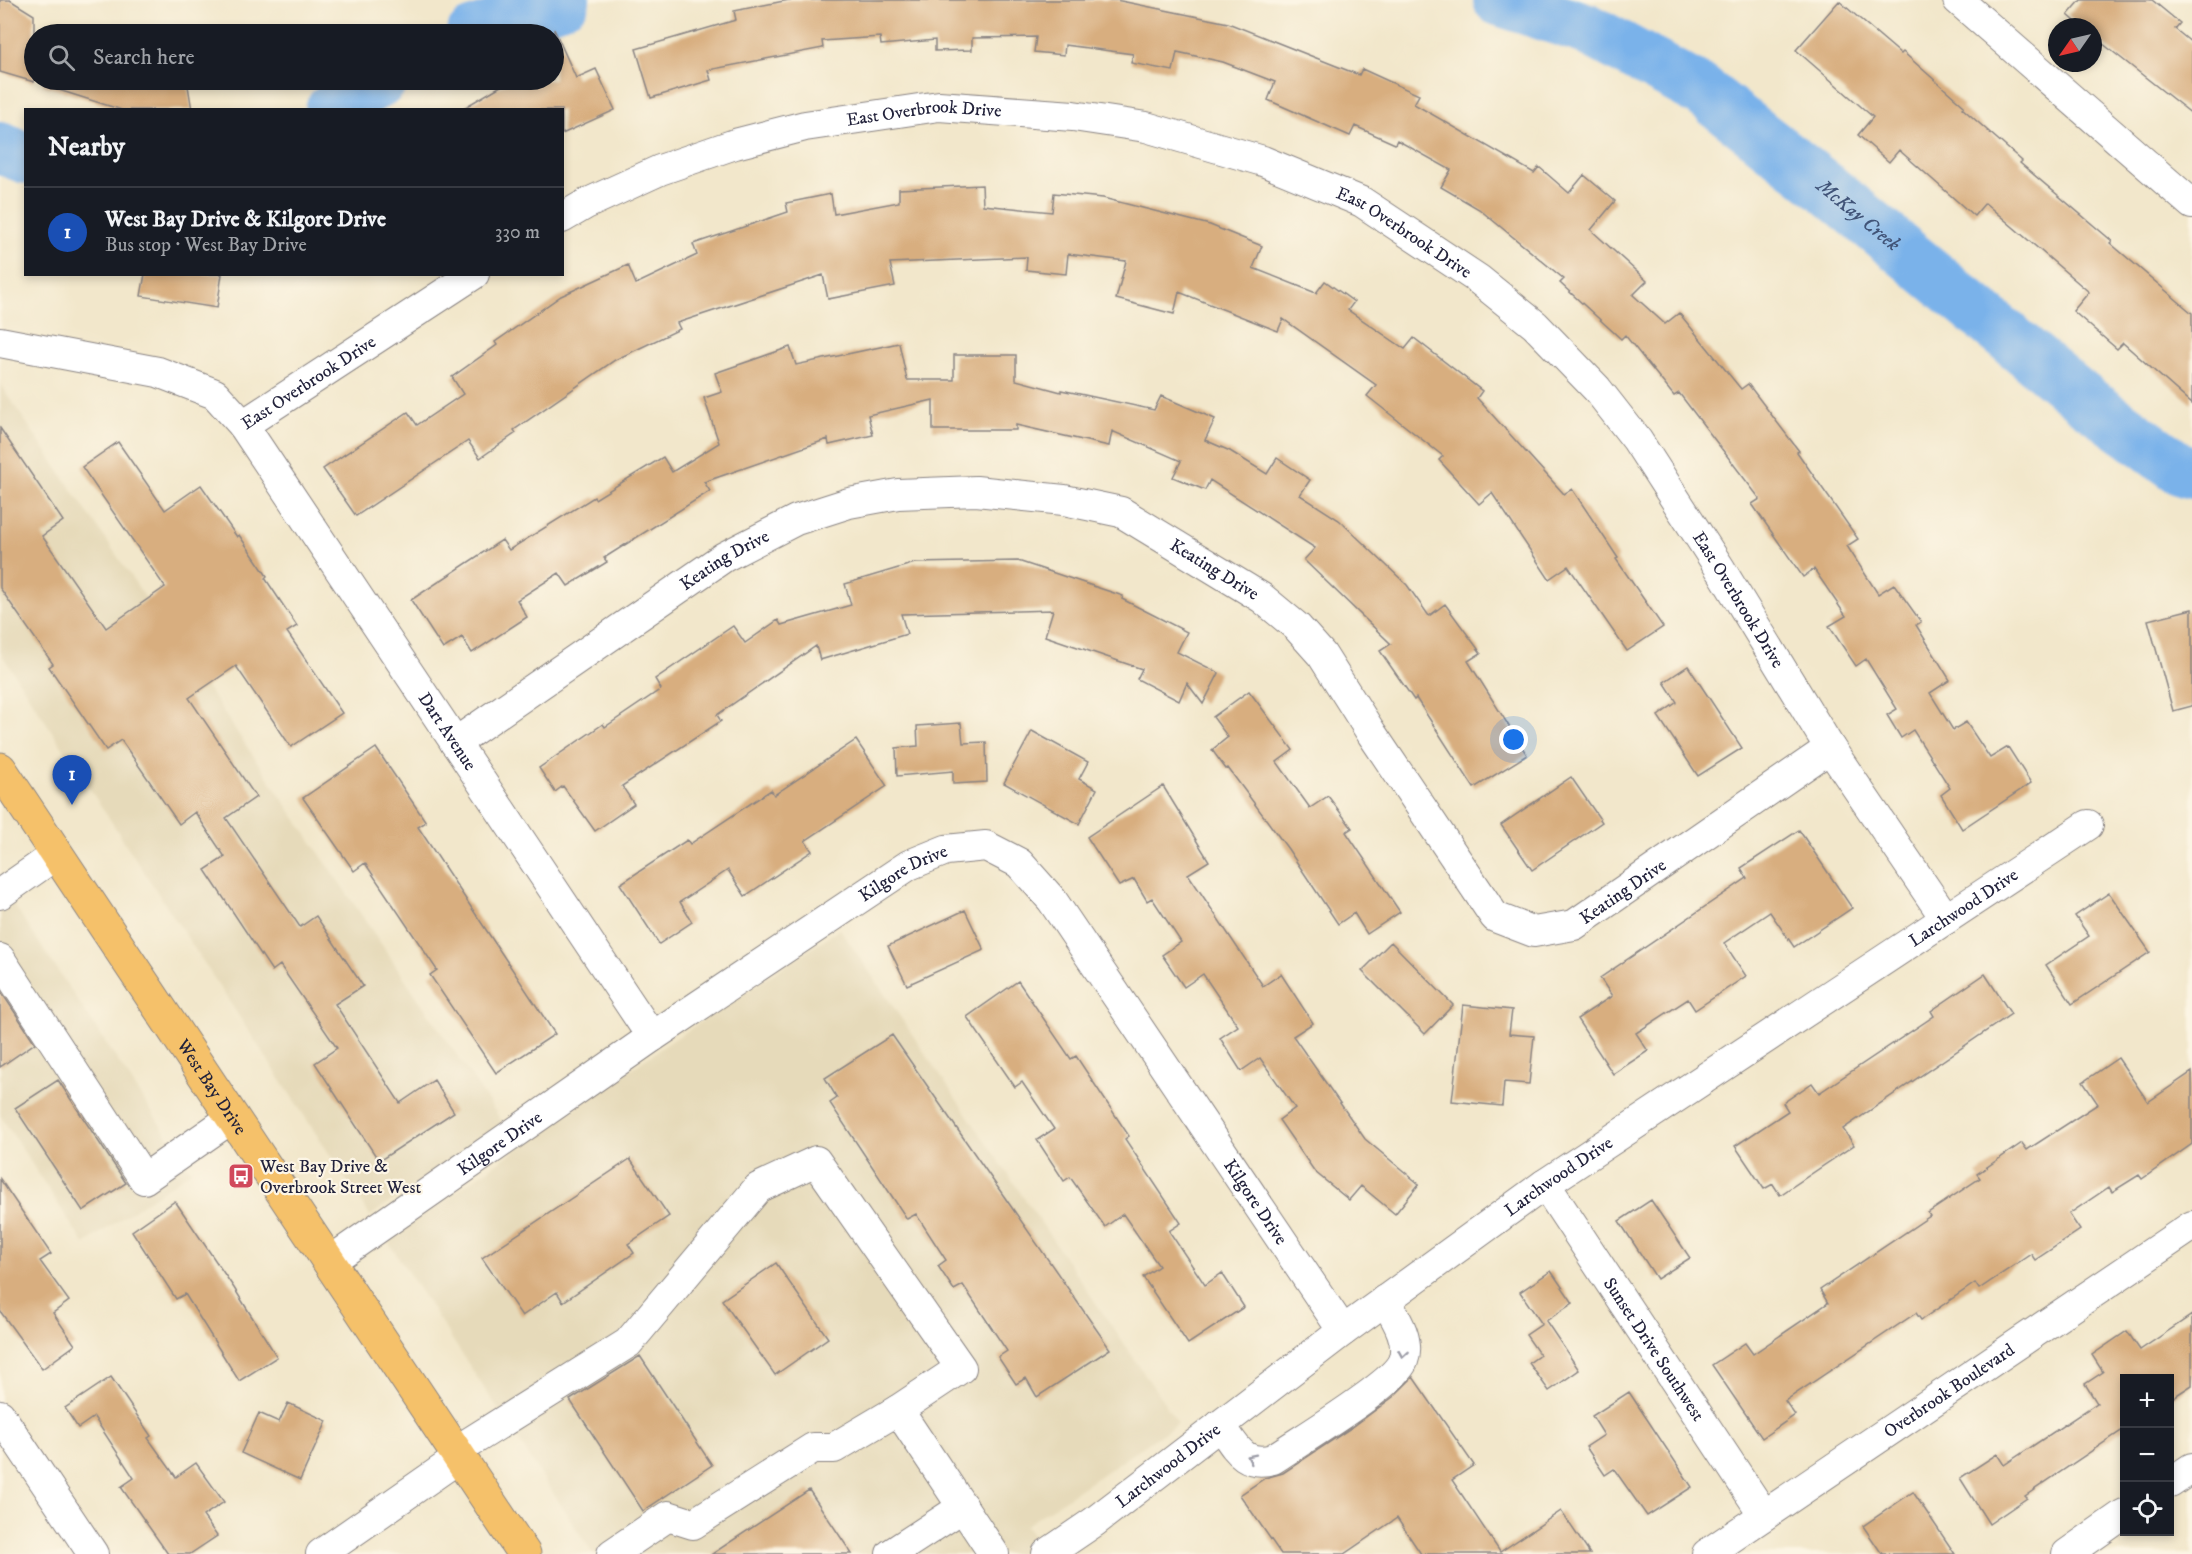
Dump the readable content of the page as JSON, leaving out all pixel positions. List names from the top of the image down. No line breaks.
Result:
{"streets":{"main road":["West Bay Drive"],"street":["East Overbrook Drive","Keating Drive","Dart Avenue","Kilgore Drive","Larchwood Drive","Sunset Drive Southwest","Overbrook Boulevard"]},"crossings":[["East Overbrook Drive","Keating Drive"],["East Overbrook Drive","Dart Avenue"],["East Overbrook Drive","Larchwood Drive"],["Keating Drive","Dart Avenue"],["Dart Avenue","Kilgore Drive"],["Kilgore Drive","Larchwood Drive"],["Kilgore Drive","West Bay Drive"],["Larchwood Drive","Sunset Drive Southwest"],["Sunset Drive Southwest","Overbrook Boulevard"]],"water":["McKay Creek"],"places":{"bus stop":["West Bay Drive & Overbrook Street West"]},"north":"bottom left","page":{"search":"Search here","heading":"Nearby","list":[{"mark":"1","name":"West Bay Drive & Kilgore Drive","note":"Bus stop · West Bay Drive","value":"330 m"}],"pins":"1","map_buttons":["+","−"]}}
